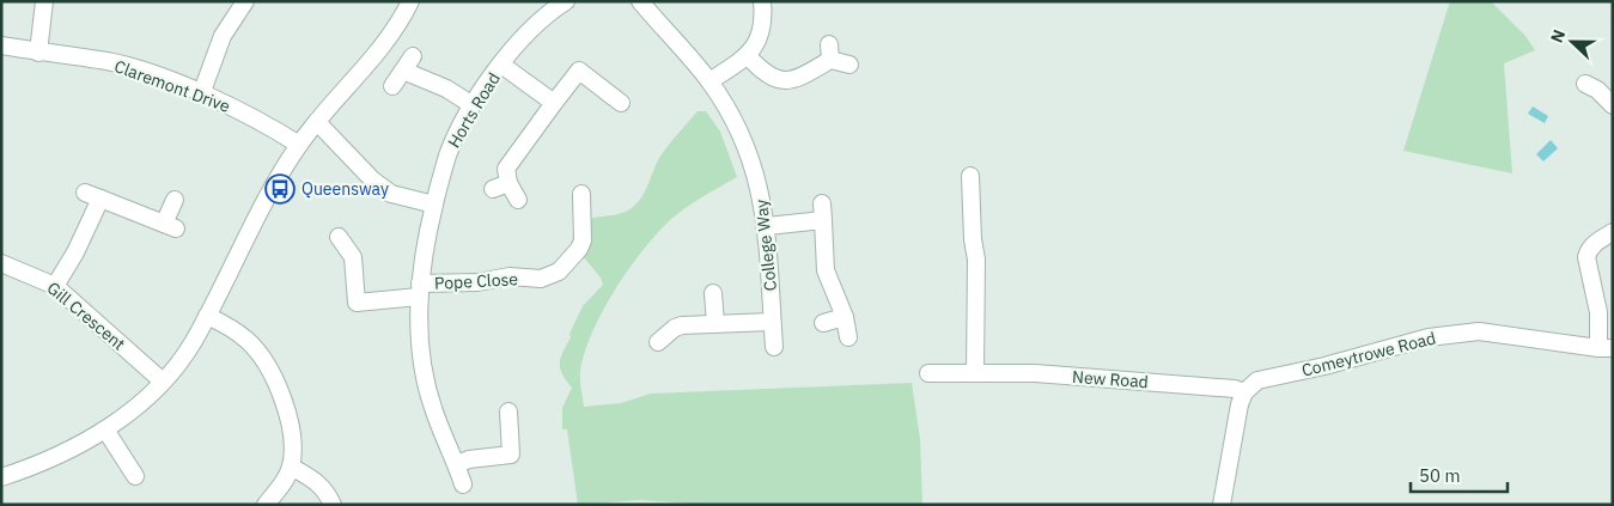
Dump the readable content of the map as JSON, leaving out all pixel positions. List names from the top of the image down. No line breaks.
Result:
{"streets":{"street":["Claremont Drive","Horts Road","College Way","Pope Close","Gill Crescent","Comeytrowe Road","New Road"]},"crossings":[["Horts Road","Pope Close"],["Comeytrowe Road","New Road"]],"places":{"bus stop":["Queensway"]},"scale_bar":"50 m","north":"left"}
